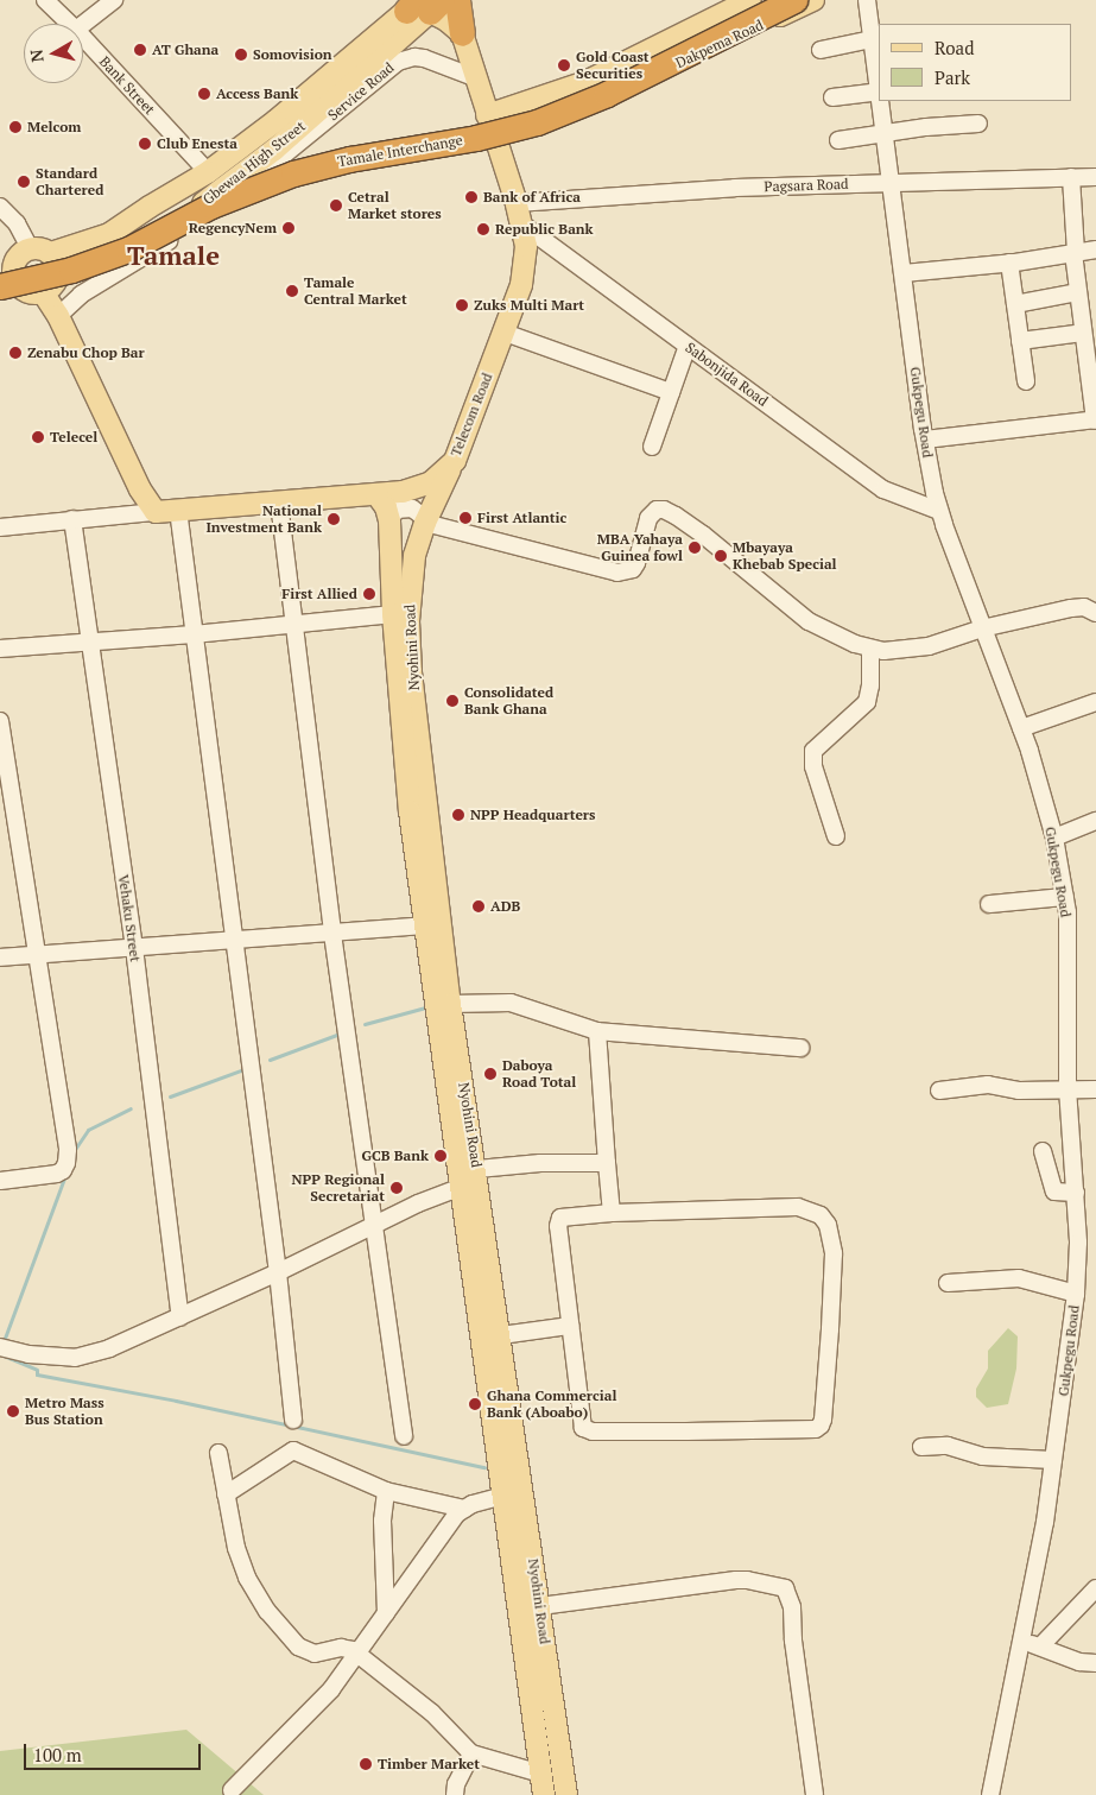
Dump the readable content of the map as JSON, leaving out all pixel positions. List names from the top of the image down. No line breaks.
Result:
{"streets":{"highway":["Tamale Interchange"],"main road":["Dakpema Road","Gbewaa High Street","Telecom Road","Nyohini Road"],"street":["Bank Street","Service Road","Pagsara Road","Sabonjida Road","Gukpegu Road","Vehaku Street"]},"crossings":[["Dakpema Road","Telecom Road"],["Bank Street","Gbewaa High Street"],["Service Road","Telecom Road"],["Tamale Interchange","Gbewaa High Street"],["Pagsara Road","Gukpegu Road"],["Pagsara Road","Telecom Road"],["Sabonjida Road","Gukpegu Road"],["Sabonjida Road","Telecom Road"],["Telecom Road","Nyohini Road"]],"districts":["Tamale"],"places":["AT Ghana","Somovision","Gold Coast Securities","Access Bank","Melcom","Club Enesta","Standard Chartered","Bank of Africa","Cetral Market stores","RegencyNem","Republic Bank","Tamale Central Market","Zuks Multi Mart","Zenabu Chop Bar","Telecel","First Atlantic","National Investment Bank","MBA Yahaya Guinea fowl","Mbayaya Khebab Special","First Allied","Consolidated Bank Ghana","NPP Headquarters","ADB","Daboya Road Total","GCB Bank","NPP Regional Secretariat","Ghana Commercial Bank (Aboabo)","Metro Mass Bus Station","Timber Market"],"legend":["Road","Park"],"scale_bar":"100 m","north":"left"}
